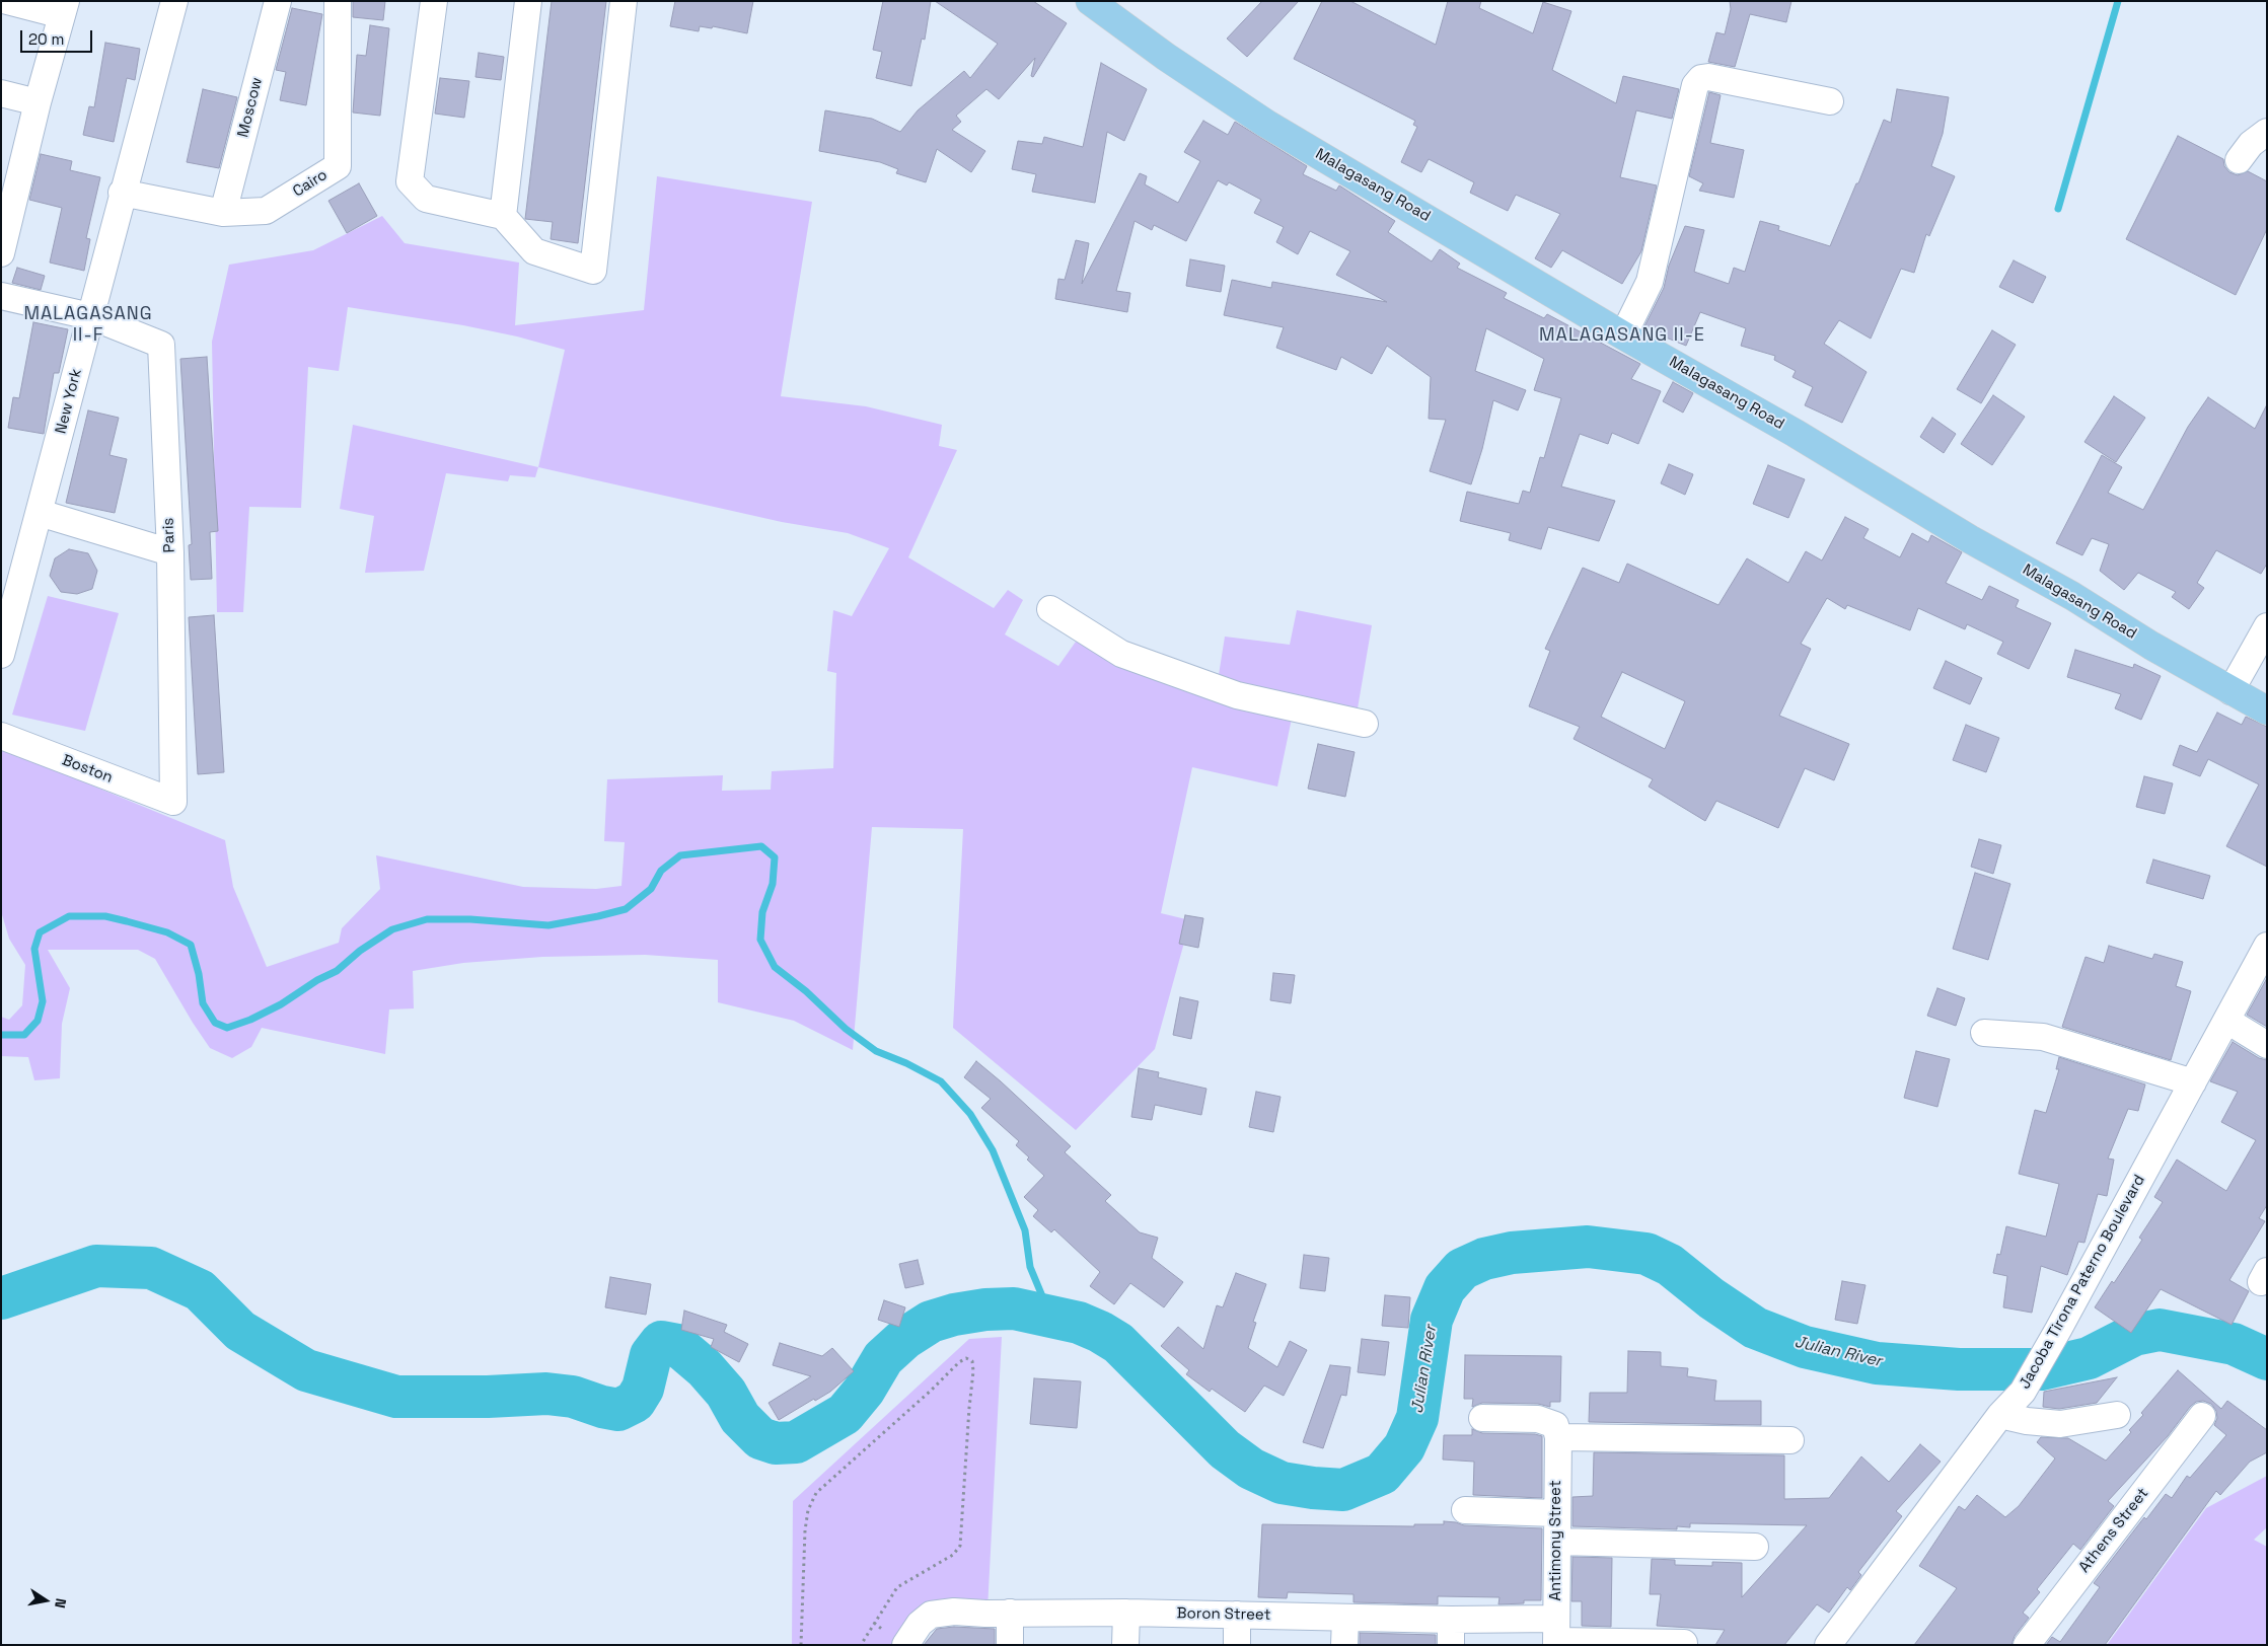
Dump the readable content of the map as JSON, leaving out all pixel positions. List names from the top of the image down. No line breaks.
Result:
{"streets":{"main road":["Malagasang Road"],"street":["Moscow","Cairo","New York","Paris","Boston","Jacoba Tirona Paterno Boulevard","Athens Street","Antimony Street","Boron Street"]},"crossings":[["Moscow","Cairo"],["Cairo","New York"],["New York","Paris"],["Paris","Boston"],["Antimony Street","Boron Street"]],"districts":["MALAGASANG II-F","MALAGASANG II-E"],"water":["Julian River"],"scale_bar":"20 m","north":"right"}
